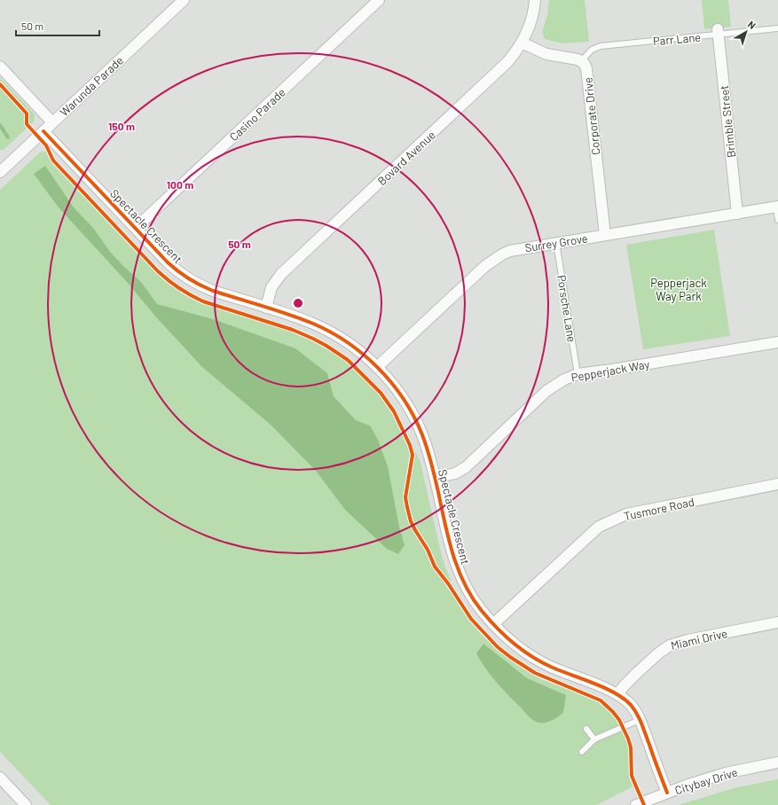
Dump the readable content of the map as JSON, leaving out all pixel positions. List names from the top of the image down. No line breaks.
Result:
{"streets":{"street":["Warunda Parade","Casino Parade","Corporate Drive","Brimble Street","Bovard Avenue","Spectacle Crescent","Surrey Grove","Pepperjack Way","Tusmore Road","Miami Drive","Citybay Drive"],"lane":["Parr Lane","Porsche Lane"]},"crossings":[["Parr Lane","Corporate Drive"],["Parr Lane","Brimble Street"],["Warunda Parade","Spectacle Crescent"],["Casino Parade","Spectacle Crescent"],["Corporate Drive","Bovard Avenue"],["Corporate Drive","Surrey Grove"],["Brimble Street","Surrey Grove"],["Bovard Avenue","Spectacle Crescent"],["Spectacle Crescent","Surrey Grove"],["Spectacle Crescent","Pepperjack Way"],["Spectacle Crescent","Tusmore Road"],["Spectacle Crescent","Miami Drive"],["Spectacle Crescent","Citybay Drive"],["Surrey Grove","Porsche Lane"],["Porsche Lane","Pepperjack Way"]],"parks":["Pepperjack Way Park"],"scale_bar":"50 m","north":"top right","rings":["150 m","100 m","50 m"]}
